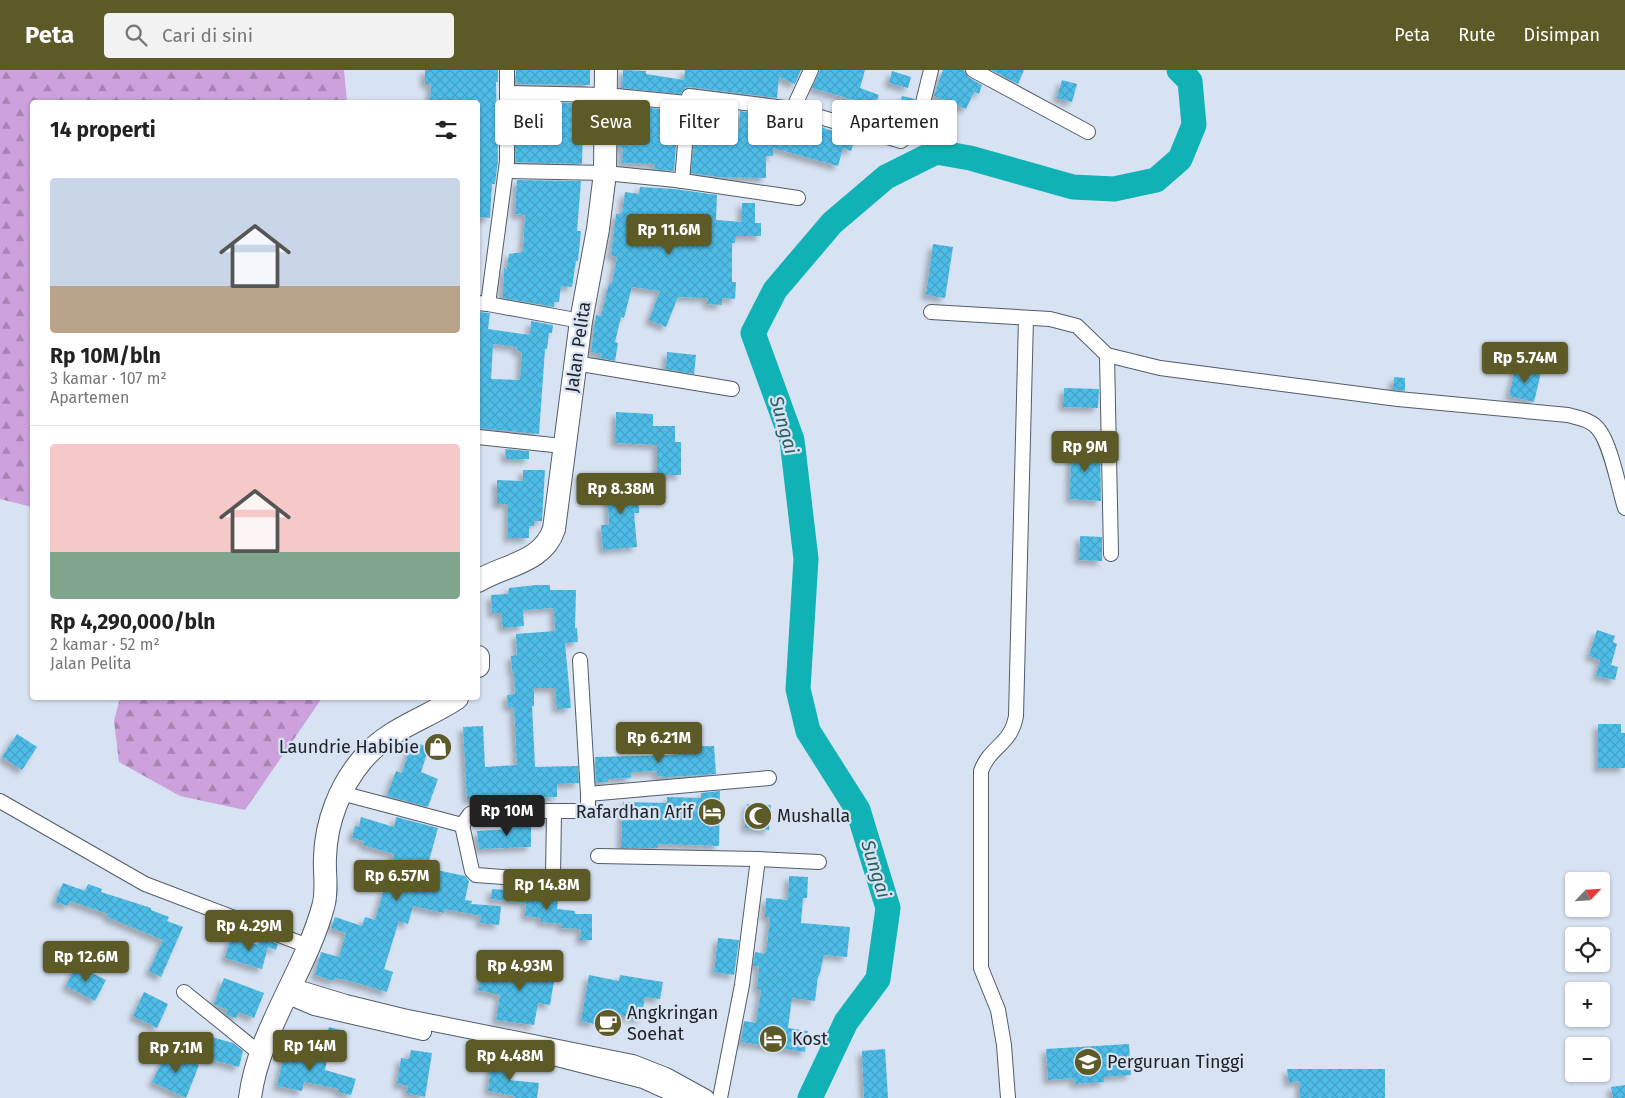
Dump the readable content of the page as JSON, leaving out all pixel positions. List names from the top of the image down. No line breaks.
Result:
{"streets":{"highway":["Jalan Pelita"]},"water":["Sungai"],"places":{"shop":["Laundrie Habibie"],"hotel":["Rafardhan Arif","Kost"],"mosque":["Mushalla"],"cafe":["Angkringan Soehat"],"school or university":["Perguruan Tinggi"]},"north":"top right","page":{"header":"Peta","search":"Cari di sini","nav":["Peta","Rute","Disimpan"],"chip":["Beli","Sewa","Filter","Baru","Apartemen"],"heading":"14 properti","list":[{"name":"Rp 10M/bln","note":"3 kamar · 107 m² · Apartemen"},{"name":"Rp 4,290,000/bln","note":"2 kamar · 52 m² · Jalan Pelita"}],"price":["Rp 11.6M","Rp 5.74M","Rp 9M","Rp 8.38M","Rp 6.21M","Rp 10M","Rp 6.57M","Rp 14.8M","Rp 4.29M","Rp 12.6M","Rp 4.93M","Rp 14M","Rp 7.1M","Rp 4.48M"],"map_buttons":["+","−"]}}
